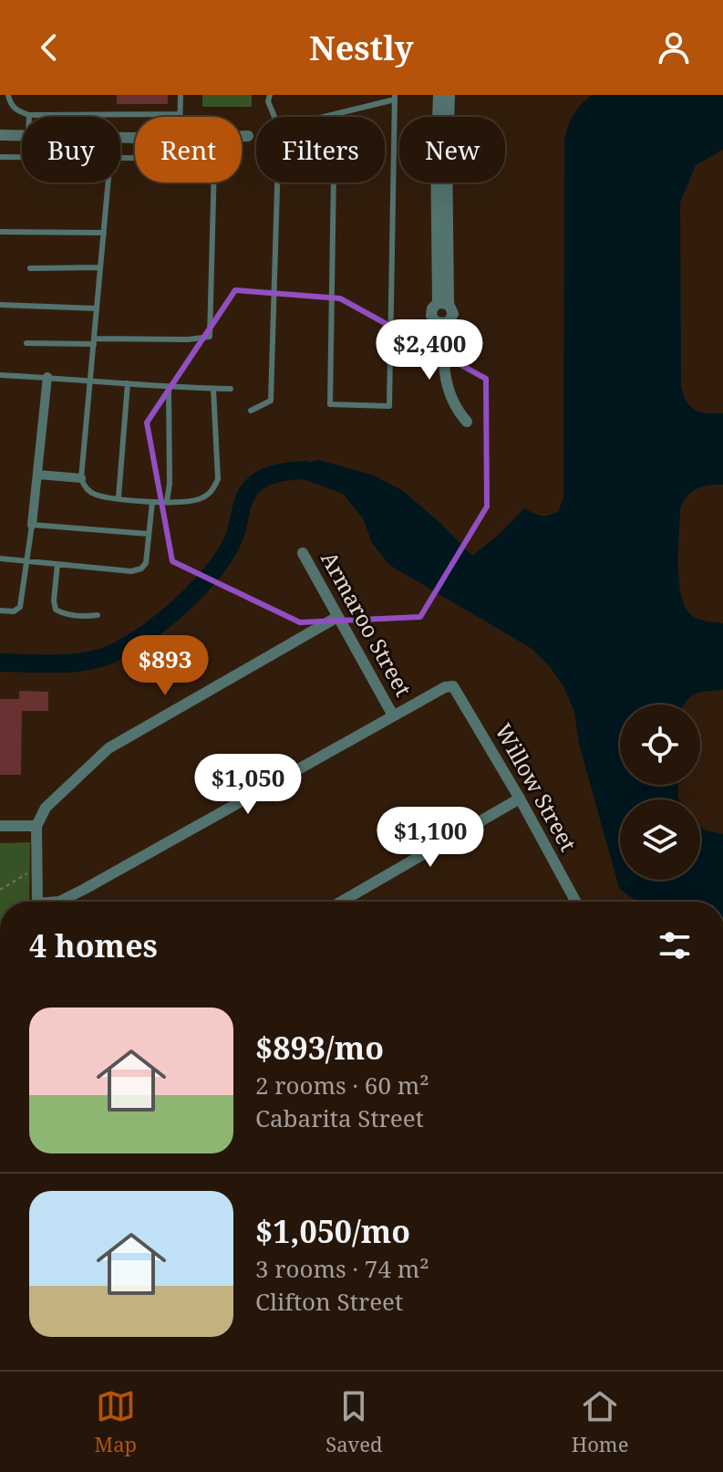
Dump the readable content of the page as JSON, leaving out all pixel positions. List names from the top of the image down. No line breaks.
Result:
{"streets":{"street":["Armaroo Street","Willow Street"]},"crossings":[["Armaroo Street","Willow Street"]],"page":{"header":"Nestly","chip":["Buy","Rent","Filters","New"],"price":["$2,400","$893","$1,050","$1,100"],"heading":"4 homes","list":[{"name":"$893/mo","note":"2 rooms · 60 m² · Cabarita Street"},{"name":"$1,050/mo","note":"3 rooms · 74 m² · Clifton Street"}],"tabs":["Map","Saved","Home"]}}
